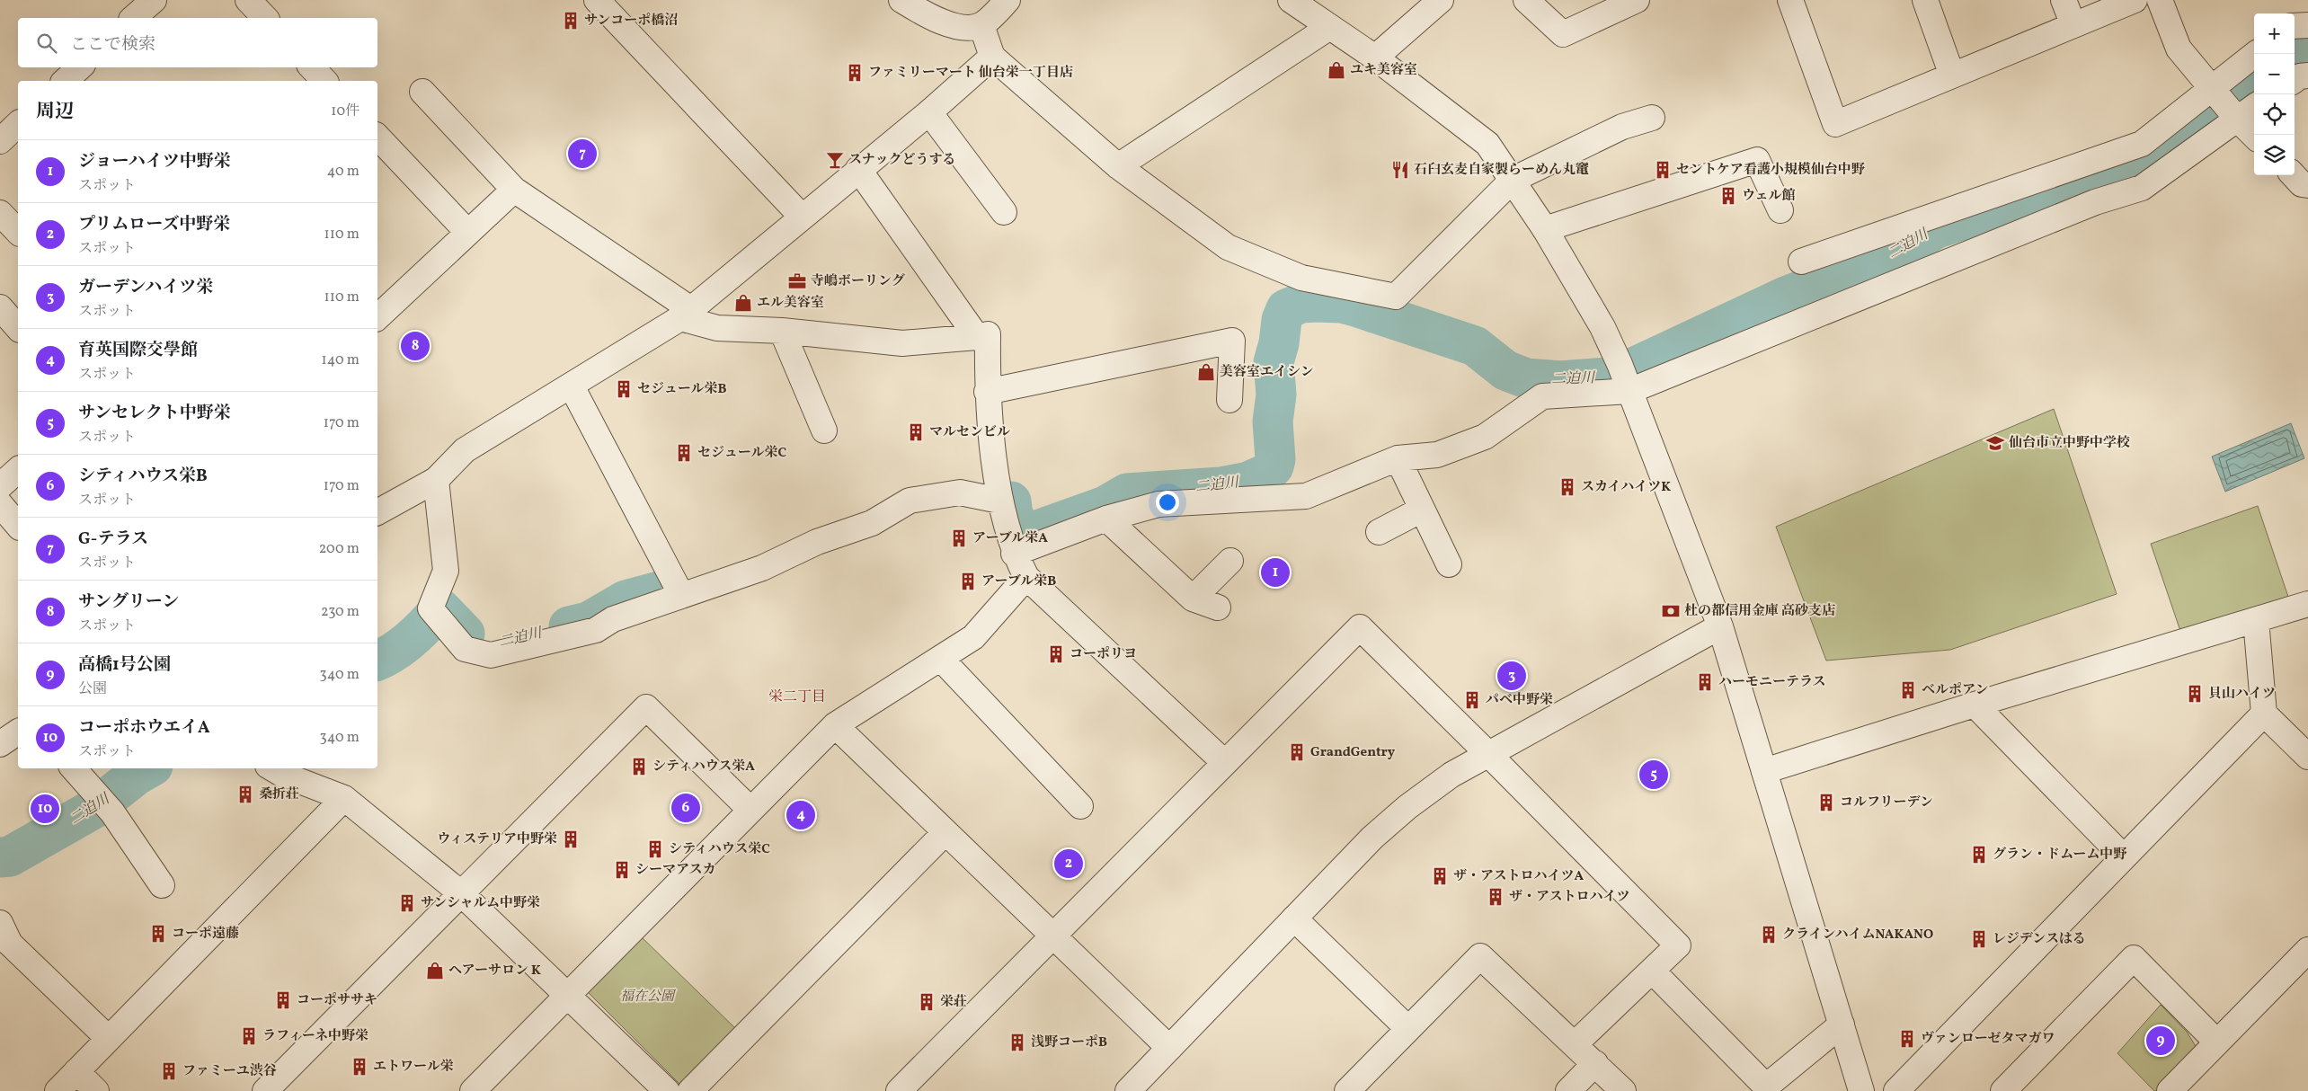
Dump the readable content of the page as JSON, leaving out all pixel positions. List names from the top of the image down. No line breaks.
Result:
{"districts":["栄二丁目"],"water":["二迫川"],"parks":["福在公園"],"places":{"building":["サンコーポ橋沼","ファミリーマート 仙台栄一丁目店","セントケア看護小規模仙台中野","ウェル館","セジュール栄B","マルセンビル","セジュール栄C","スカイハイツK","アーブル栄A","アーブル栄B","コーポリヨ","ハーモニーテラス","ベルポアン","貝山ハイツ","パベ中野栄","GrandGentry","シティハウス栄A","桑折荘","コルフリーデン","ウィステリア中野栄","シティハウス栄C","グラン・ドムーム中野","シーマアスカ","ザ・アストロハイツA","ザ・アストロハイツ","サンシャルム中野栄","コーポ遠藤","クラインハイムNAKANO","レジデンスはる","コーポササキ","栄荘","ラフィーネ中野栄","ヴァンローゼタマガワ","浅野コーポB","エトワール栄","ファミーユ渋谷"],"shop":["ユキ美容室","エル美容室","美容室エイシン","ヘアーサロン K"],"bar":["スナックどうする"],"restaurant":["石臼玄麦自家製らーめん丸竃"],"office":["寺嶋ボーリング"],"school or university":["仙台市立中野中学校"],"bank":["杜の都信用金庫 高砂支店"]},"page":{"map_buttons":["+","−"],"search":"ここで検索","heading":["周辺","10件"],"pins":["7","8","1","3","5","6","10","4","2","9"],"list":[{"mark":"1","name":"ジョーハイツ中野栄","note":"スポット","value":"40 m"},{"mark":"2","name":"プリムローズ中野栄","note":"スポット","value":"110 m"},{"mark":"3","name":"ガーデンハイツ栄","note":"スポット","value":"110 m"},{"mark":"4","name":"育英国際交學館","note":"スポット","value":"140 m"},{"mark":"5","name":"サンセレクト中野栄","note":"スポット","value":"170 m"},{"mark":"6","name":"シティハウス栄B","note":"スポット","value":"170 m"},{"mark":"7","name":"G-テラス","note":"スポット","value":"200 m"},{"mark":"8","name":"サングリーン","note":"スポット","value":"230 m"},{"mark":"9","name":"高橋1号公園","note":"公園","value":"340 m"},{"mark":"10","name":"コーポホウエイA","note":"スポット","value":"340 m"}]}}
